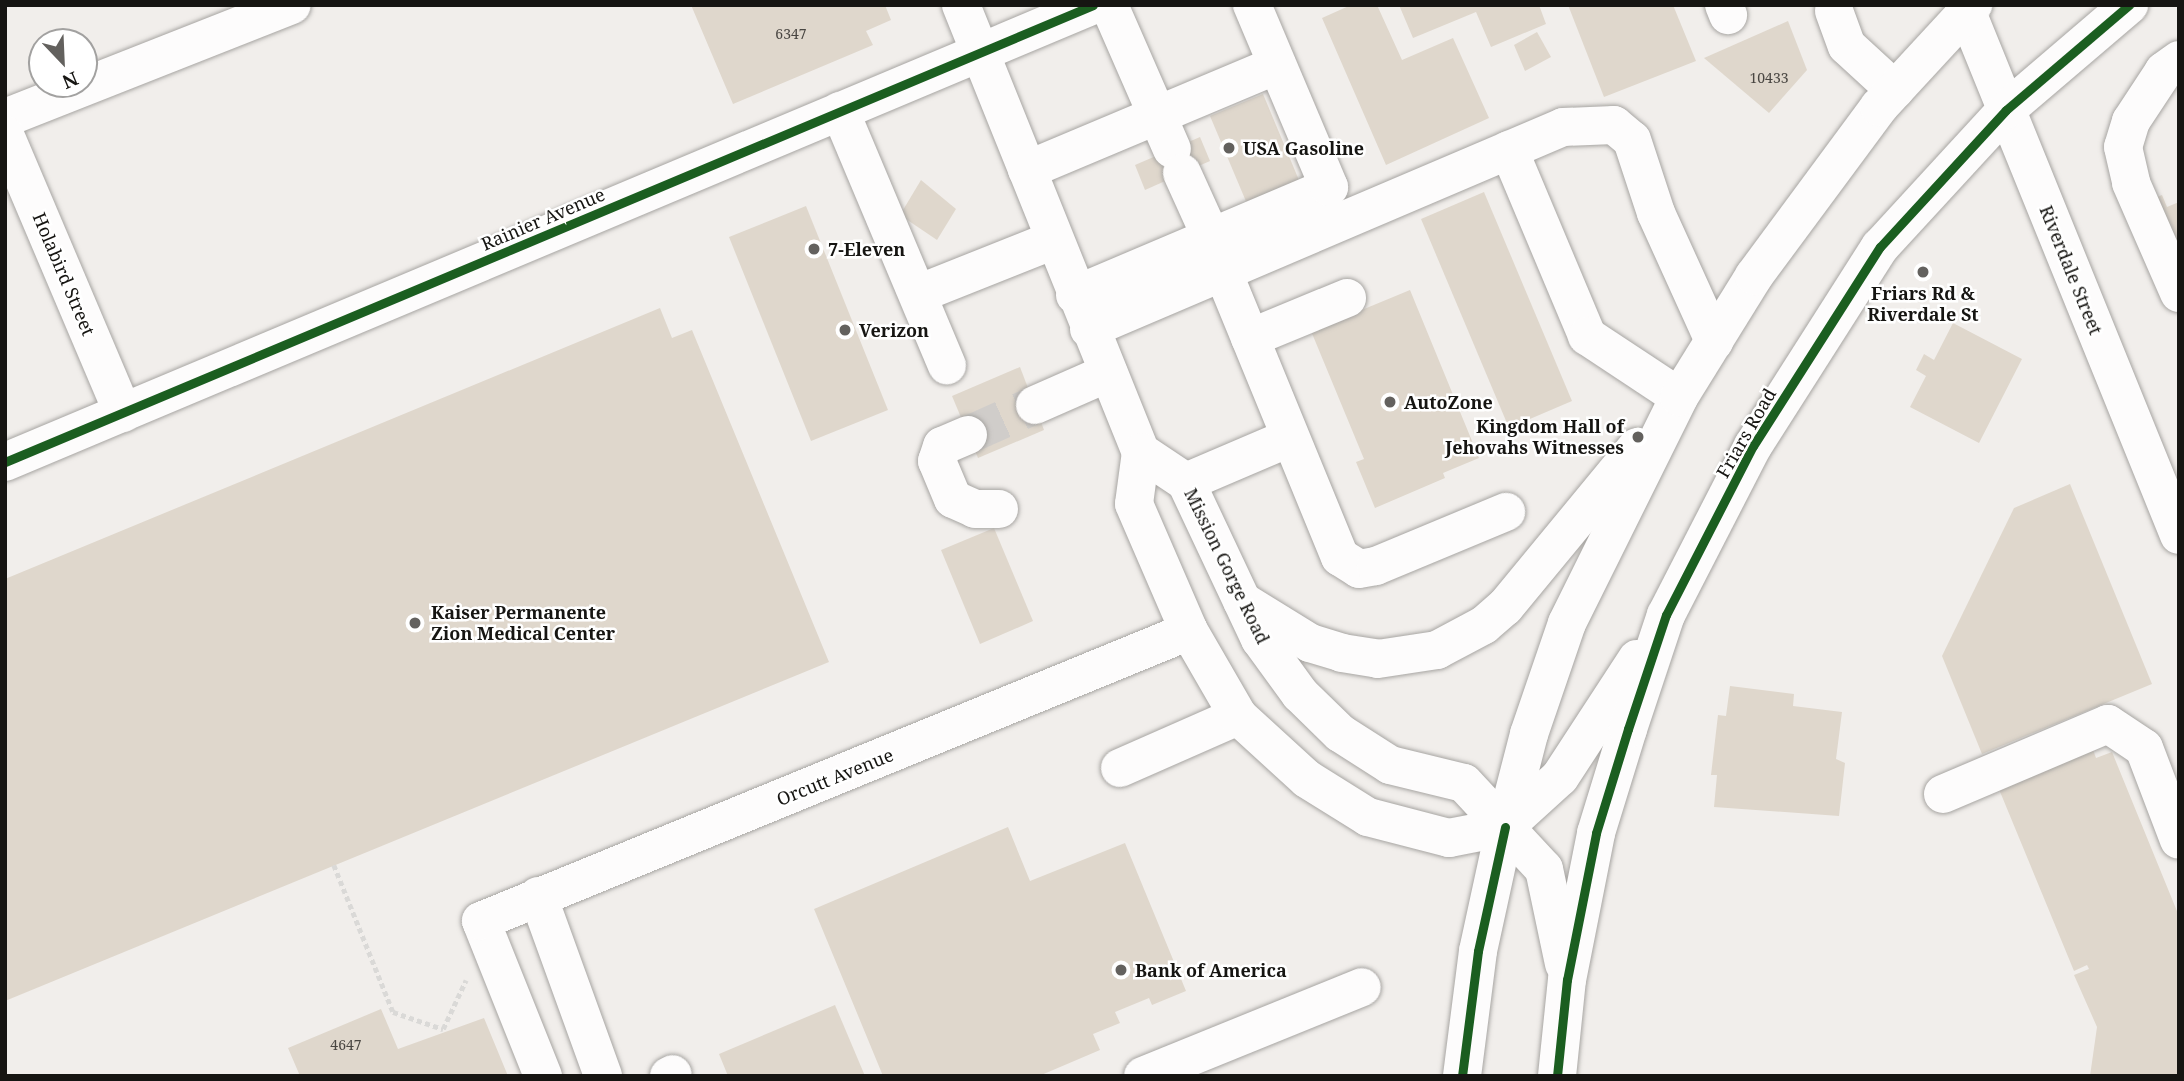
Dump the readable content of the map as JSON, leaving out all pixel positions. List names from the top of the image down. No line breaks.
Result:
{"streets":{"main road":["Rainier Avenue","Riverdale Street","Holabird Street","Friars Road","Mission Gorge Road","Orcutt Avenue"]},"crossings":[["Rainier Avenue","Holabird Street"],["Riverdale Street","Friars Road"],["Friars Road","Mission Gorge Road"]],"places":["USA Gasoline","7-Eleven","Friars Rd & Riverdale St","Verizon","AutoZone","Kingdom Hall of Jehovahs Witnesses","Kaiser Permanente Zion Medical Center","Bank of America"],"house_numbers":["6347","10433","4647"],"north":"bottom right"}
